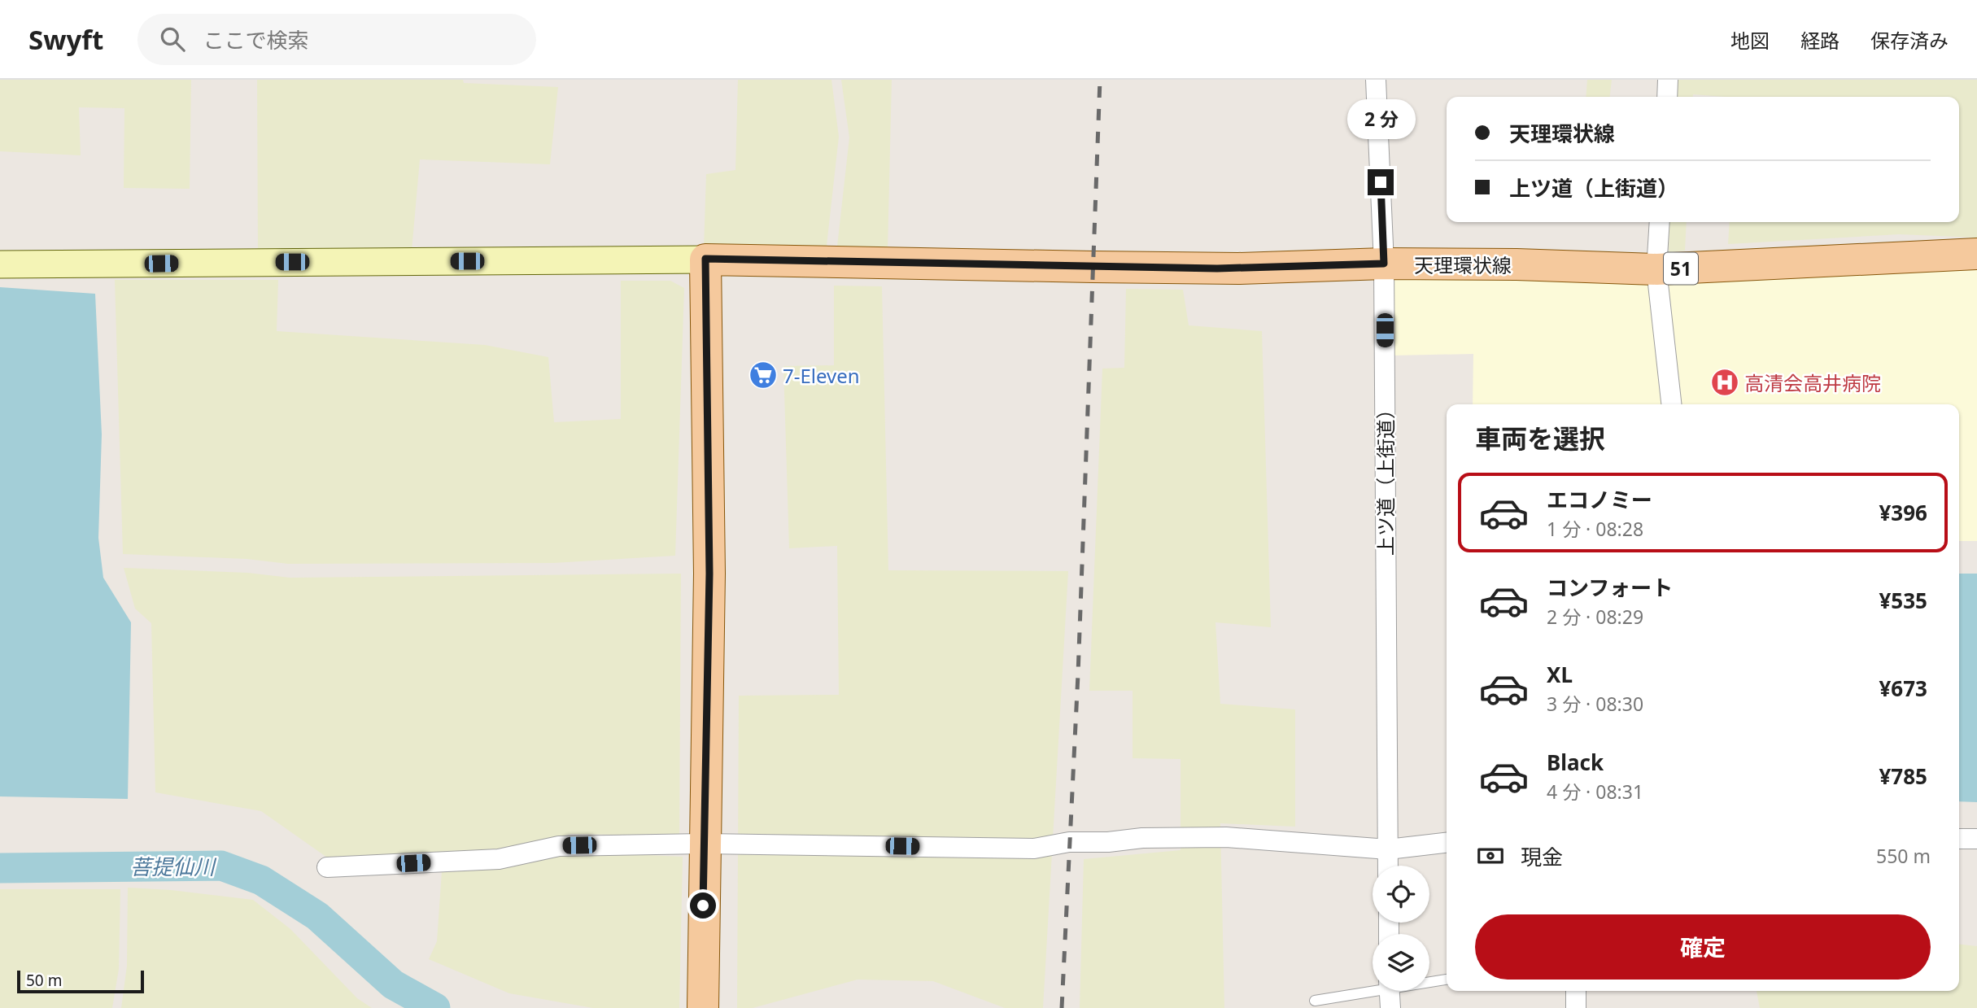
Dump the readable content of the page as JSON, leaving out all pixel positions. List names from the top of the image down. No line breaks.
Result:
{"streets":{"main road":["天理環状線","51"],"street":["上ツ道（上街道）"]},"crossings":[["天理環状線","上ツ道（上街道）"]],"water":["菩提仙川"],"places":{"supermarket":["7-Eleven"],"hospital":["高清会高井病院"]},"scale_bar":"50 m","page":{"header":"Swyft","search":"ここで検索","nav":["地図","経路","保存済み"],"banner":["天理環状線","上ツ道（上街道）"],"bubble":"2 分","heading":"車両を選択","list":[{"name":"エコノミー","note":"1 分 · 08:28","value":"¥396"},{"name":"コンフォート","note":"2 分 · 08:29","value":"¥535"},{"name":"XL","note":"3 分 · 08:30","value":"¥673"},{"name":"Black","note":"4 分 · 08:31","value":"¥785"}],"pay":["現金","550 m"],"buttons":"確定","scale":"50 m"}}
